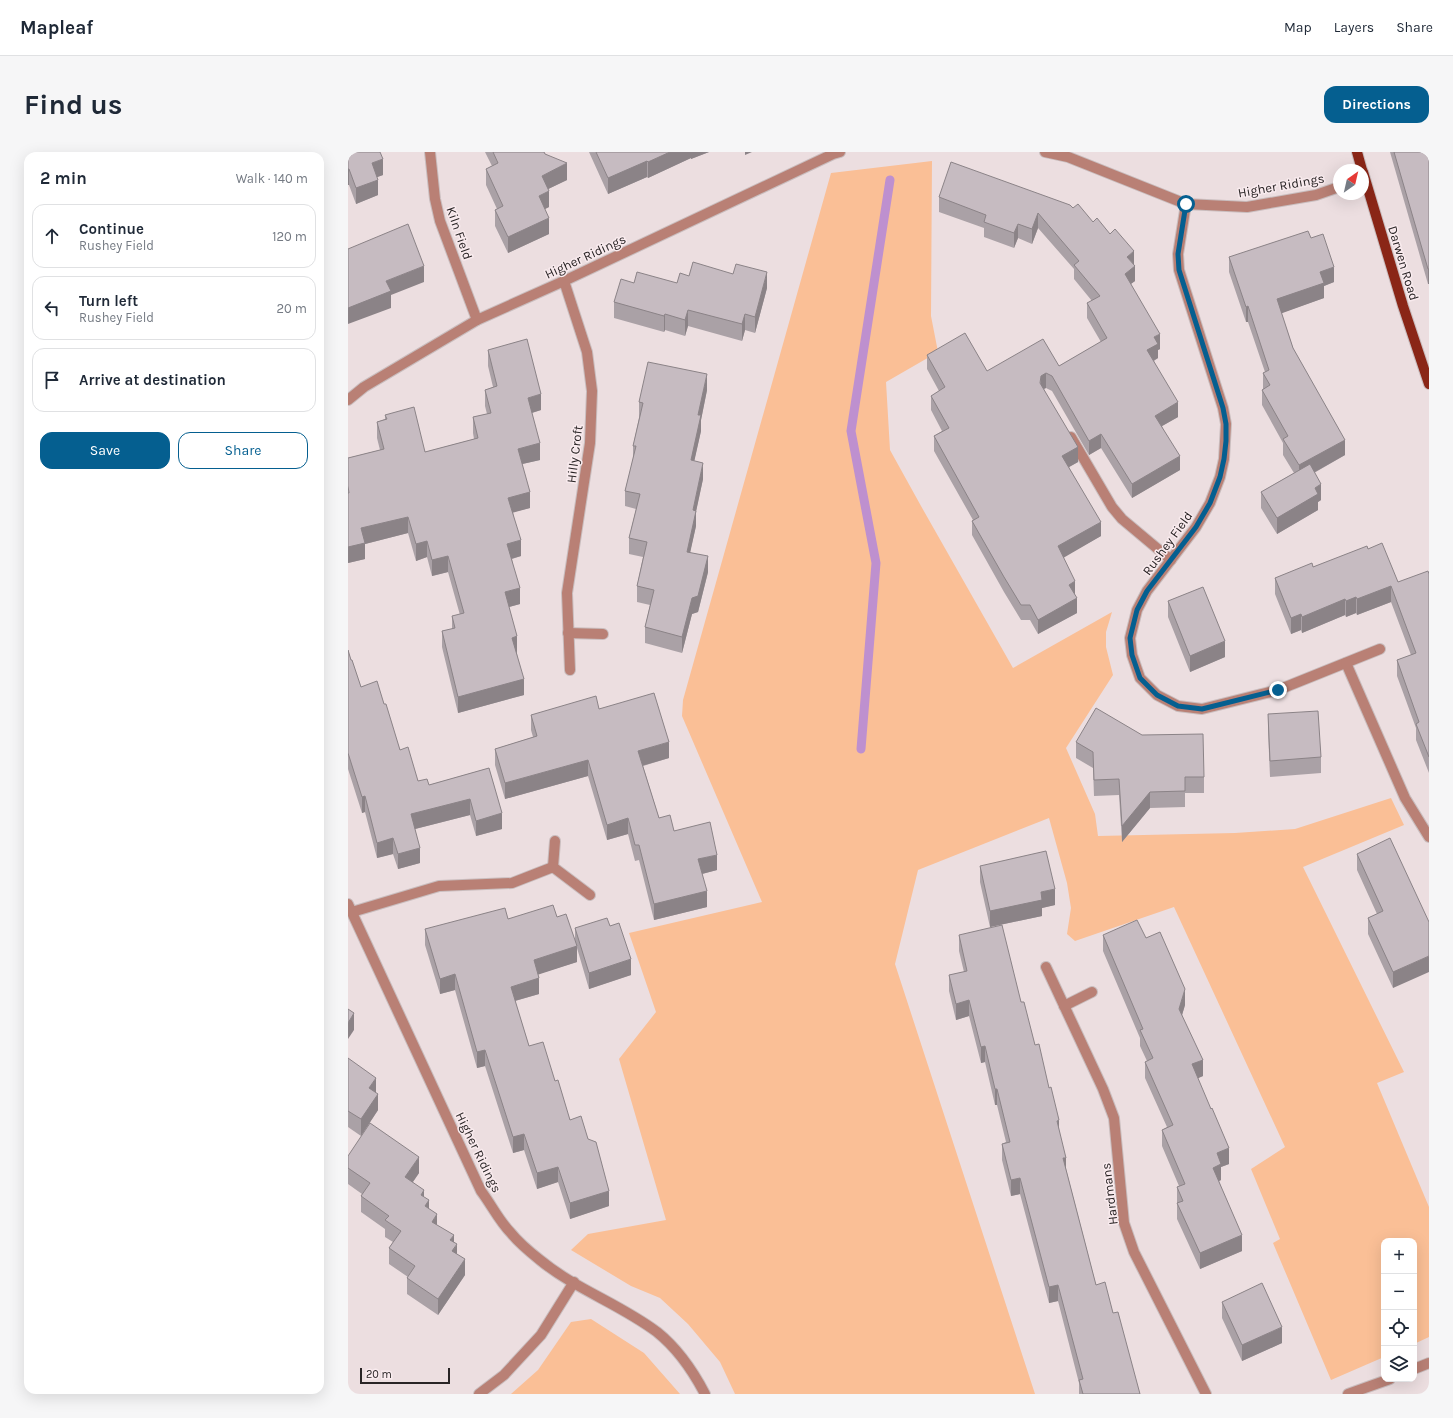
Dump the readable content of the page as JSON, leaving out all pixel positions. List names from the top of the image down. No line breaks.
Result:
{"streets":{"main road":["Darwen Road"],"street":["Higher Ridings","Kiln Field","Hilly Croft","Rushey Field","Hardmans"]},"crossings":[["Higher Ridings","Kiln Field"],["Higher Ridings","Hilly Croft"],["Higher Ridings","Rushey Field"]],"scale_bar":"20 m","north":"top right","page":{"header":"Mapleaf","nav":["Map","Layers","Share"],"buttons":["Directions",["Save","Share"]],"title":"Find us","heading":["2 min","Walk · 140 m"],"list":[["Continue","Rushey Field","120 m"],["Turn left","Rushey Field","20 m"],"Arrive at destination"],"map_buttons":["+","−"],"scale":"20 m"}}
